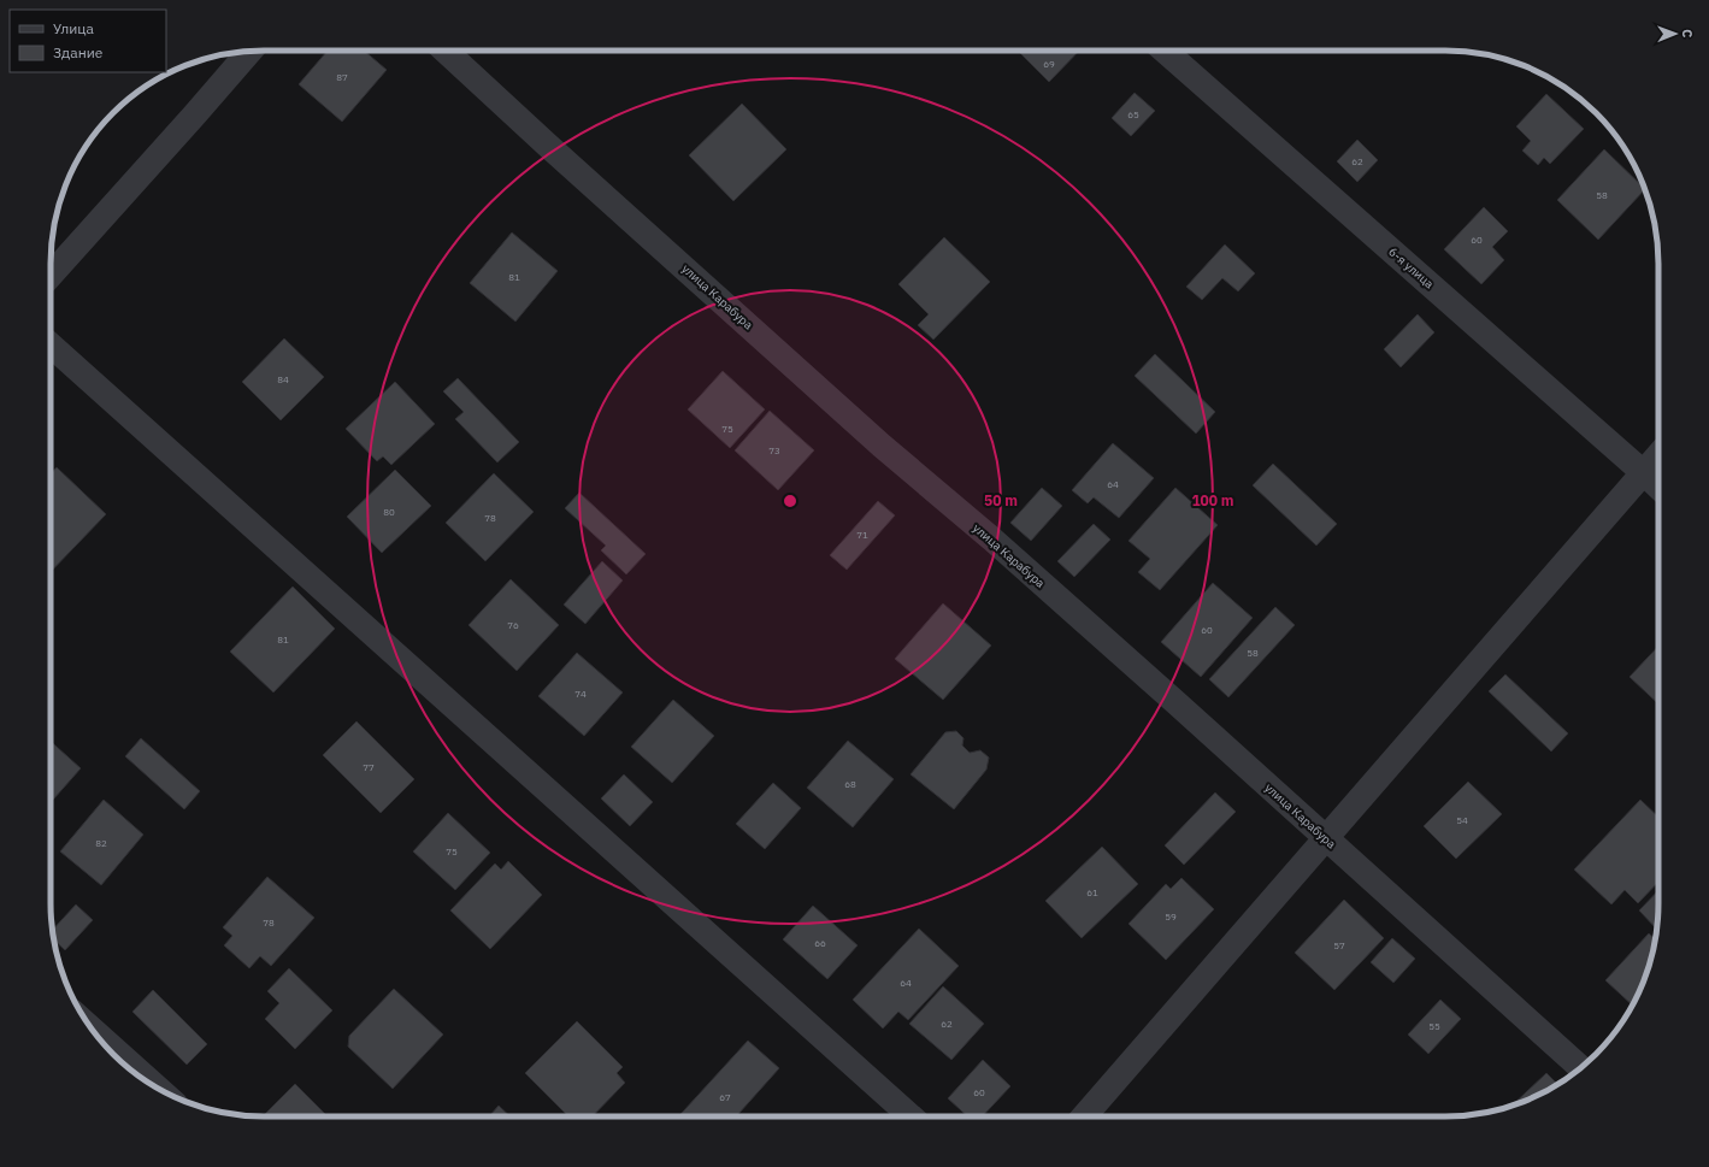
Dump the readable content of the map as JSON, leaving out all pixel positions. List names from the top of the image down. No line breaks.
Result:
{"streets":{"street":["6-я улица","улица Карабура"]},"house_numbers":["69","87","65","62","58","60","81","84","75","73","64","80","78","71","76","60","81","58","74","77","68","54","82","75","61","59","78","66","57","64","62","55","60","67"],"legend":["Улица","Здание"],"north":"right","rings":["50 m","100 m"]}
